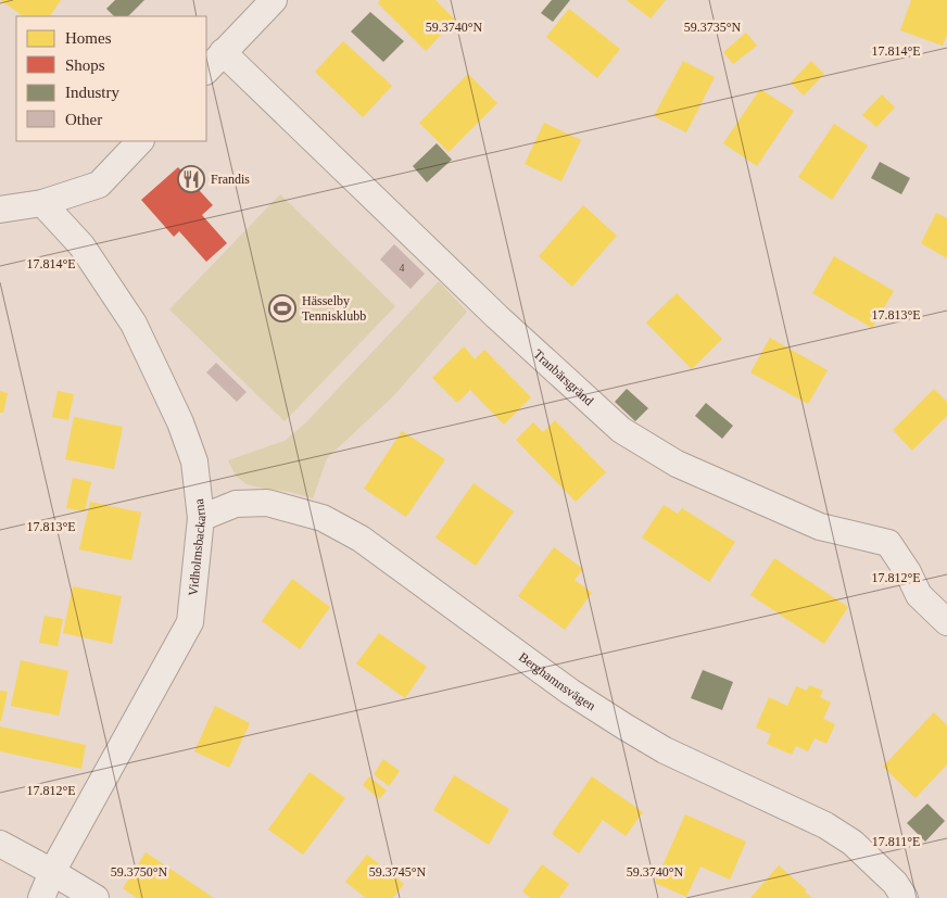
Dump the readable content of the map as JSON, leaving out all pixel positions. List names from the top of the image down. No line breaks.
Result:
{"streets":{"street":["Tranbärsgränd","Vidholmsbackarna","Berghamnsvägen"]},"crossings":[["Vidholmsbackarna","Berghamnsvägen"]],"places":{"restaurant":["Frandis"],"sports":["Hässelby Tennisklubb"]},"house_numbers":["4"],"legend":["Homes","Shops","Industry","Other"],"coordinates":["59.3740°N","59.3735°N","17.814°E","17.813°E","17.812°E","17.811°E","59.3750°N","59.3745°N"]}
